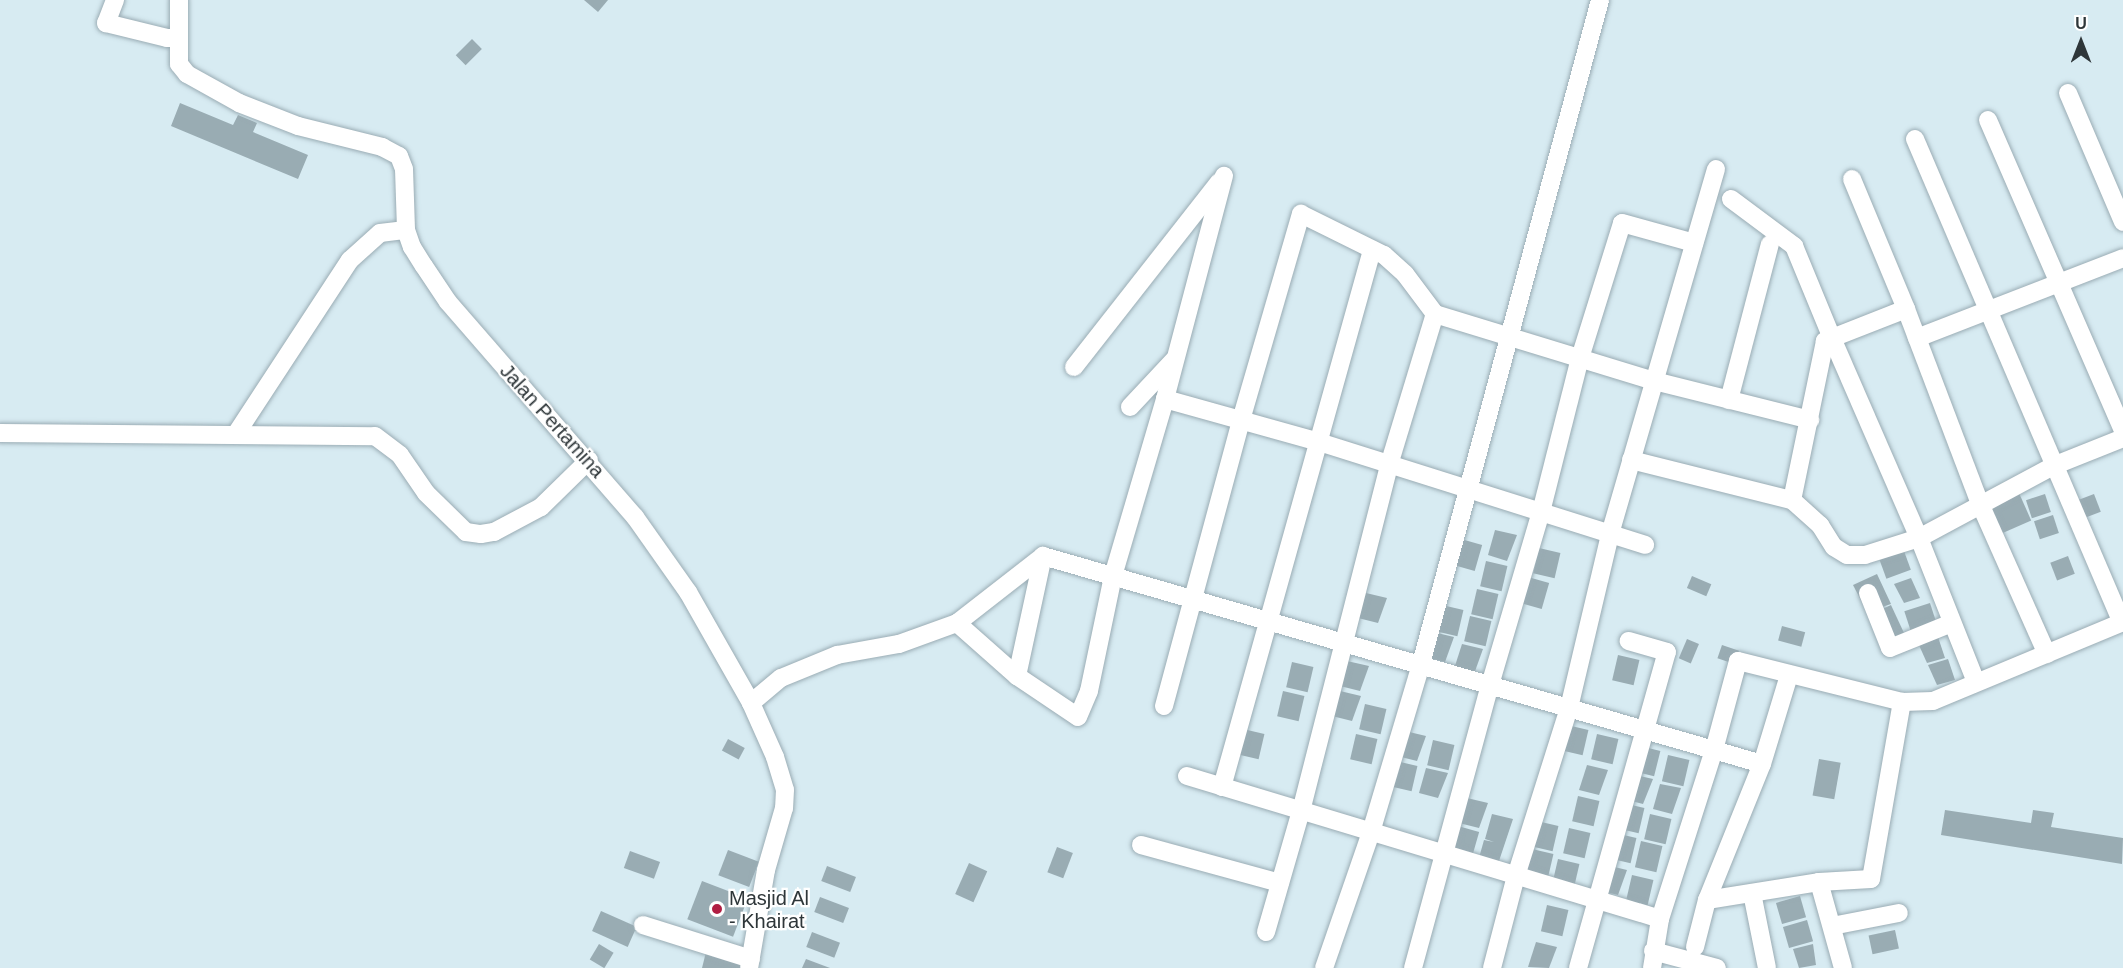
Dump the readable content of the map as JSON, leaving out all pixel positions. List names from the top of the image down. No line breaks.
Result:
{"streets":{"street":["Jalan Pertamina"]},"places":["Masjid Al - Khairat"],"north":"top"}
